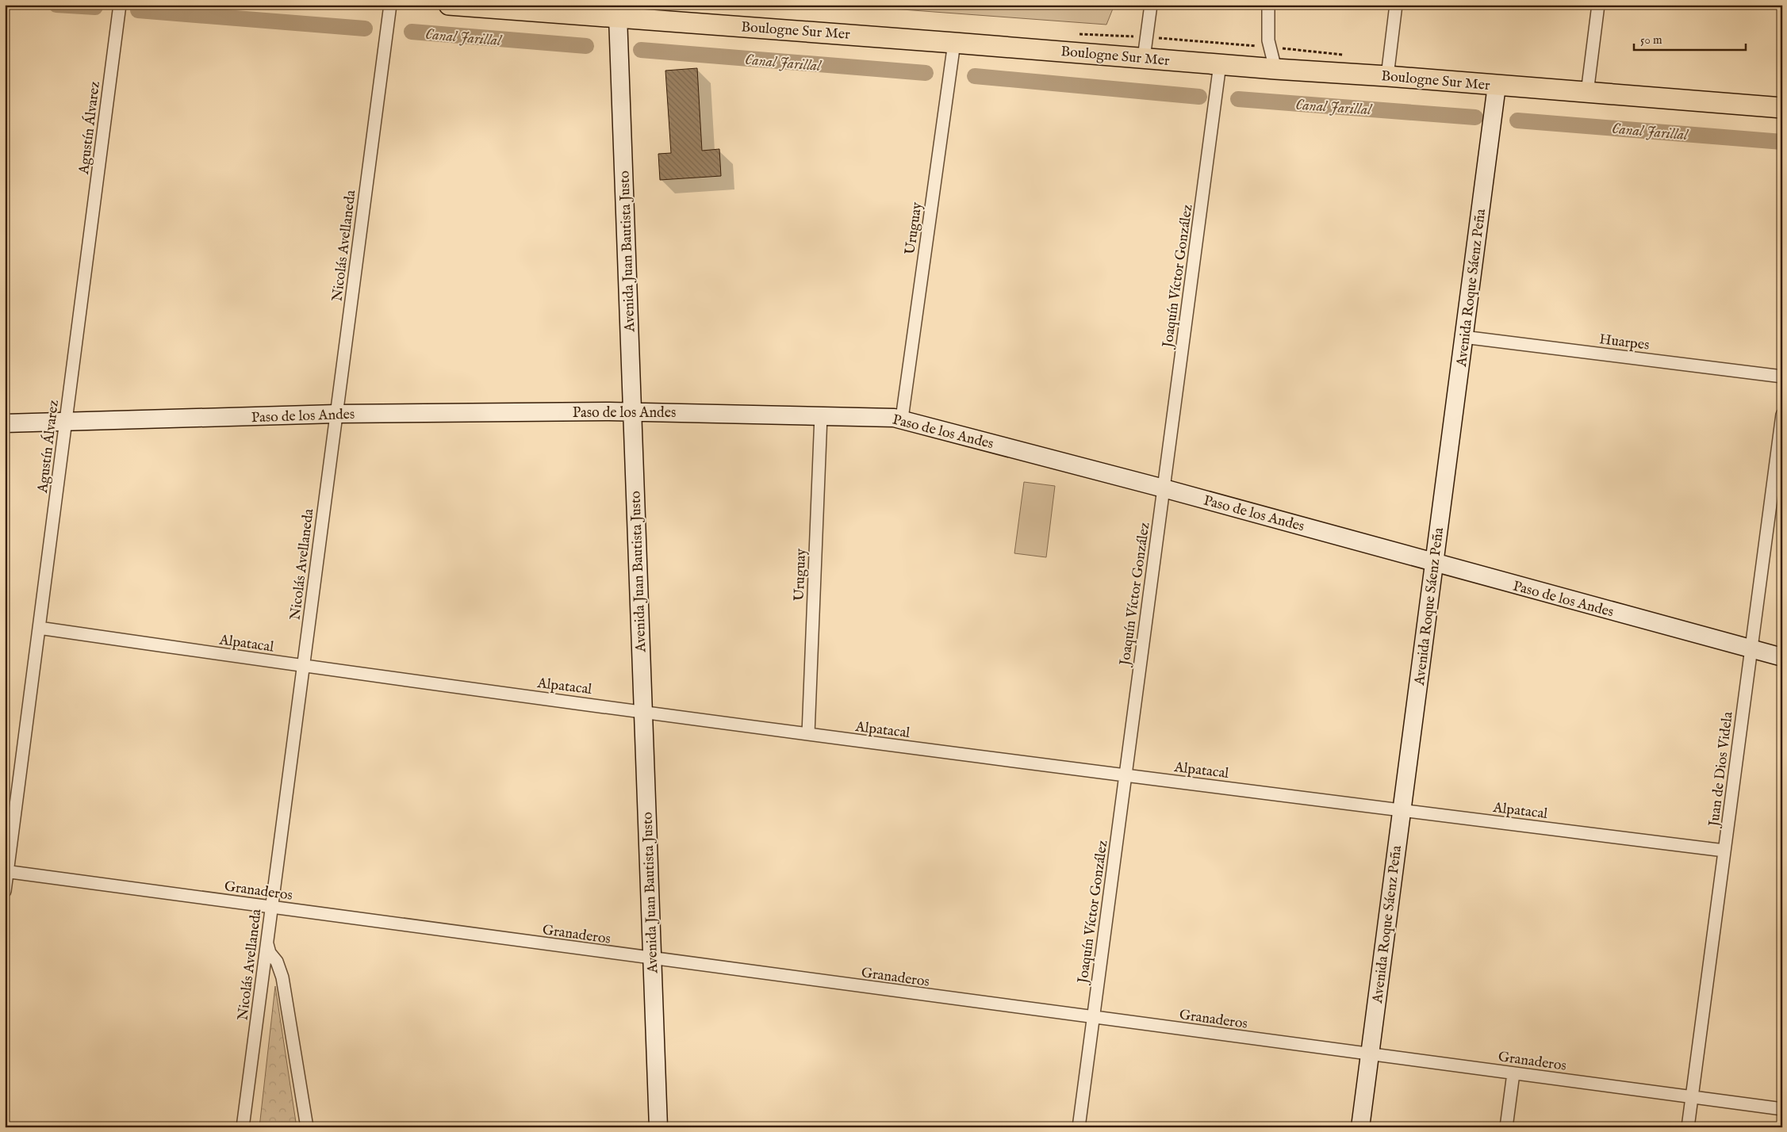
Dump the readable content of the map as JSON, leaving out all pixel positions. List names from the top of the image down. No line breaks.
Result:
{"streets":{"main road":["Boulogne Sur Mer"],"street":["Agustín Álvarez","Uruguay","Nicolás Avellaneda","Avenida Juan Bautista Justo","Joaquín Víctor González","Avenida Roque Sáenz Peña","Huarpes","Paso de los Andes","Alpatacal","Juan de Dios Videla","Granaderos"]},"crossings":[["Boulogne Sur Mer","Uruguay"],["Boulogne Sur Mer","Avenida Juan Bautista Justo"],["Boulogne Sur Mer","Joaquín Víctor González"],["Boulogne Sur Mer","Avenida Roque Sáenz Peña"],["Agustín Álvarez","Paso de los Andes"],["Agustín Álvarez","Alpatacal"],["Agustín Álvarez","Granaderos"],["Uruguay","Paso de los Andes"],["Uruguay","Alpatacal"],["Nicolás Avellaneda","Paso de los Andes"],["Nicolás Avellaneda","Alpatacal"],["Nicolás Avellaneda","Granaderos"],["Avenida Juan Bautista Justo","Paso de los Andes"],["Avenida Juan Bautista Justo","Alpatacal"],["Avenida Juan Bautista Justo","Granaderos"],["Joaquín Víctor González","Paso de los Andes"],["Joaquín Víctor González","Alpatacal"],["Joaquín Víctor González","Granaderos"],["Avenida Roque Sáenz Peña","Huarpes"],["Avenida Roque Sáenz Peña","Paso de los Andes"],["Avenida Roque Sáenz Peña","Alpatacal"],["Avenida Roque Sáenz Peña","Granaderos"],["Paso de los Andes","Juan de Dios Videla"],["Alpatacal","Juan de Dios Videla"],["Juan de Dios Videla","Granaderos"]],"water":["Canal Jarillal"],"scale_bar":"50 m"}
